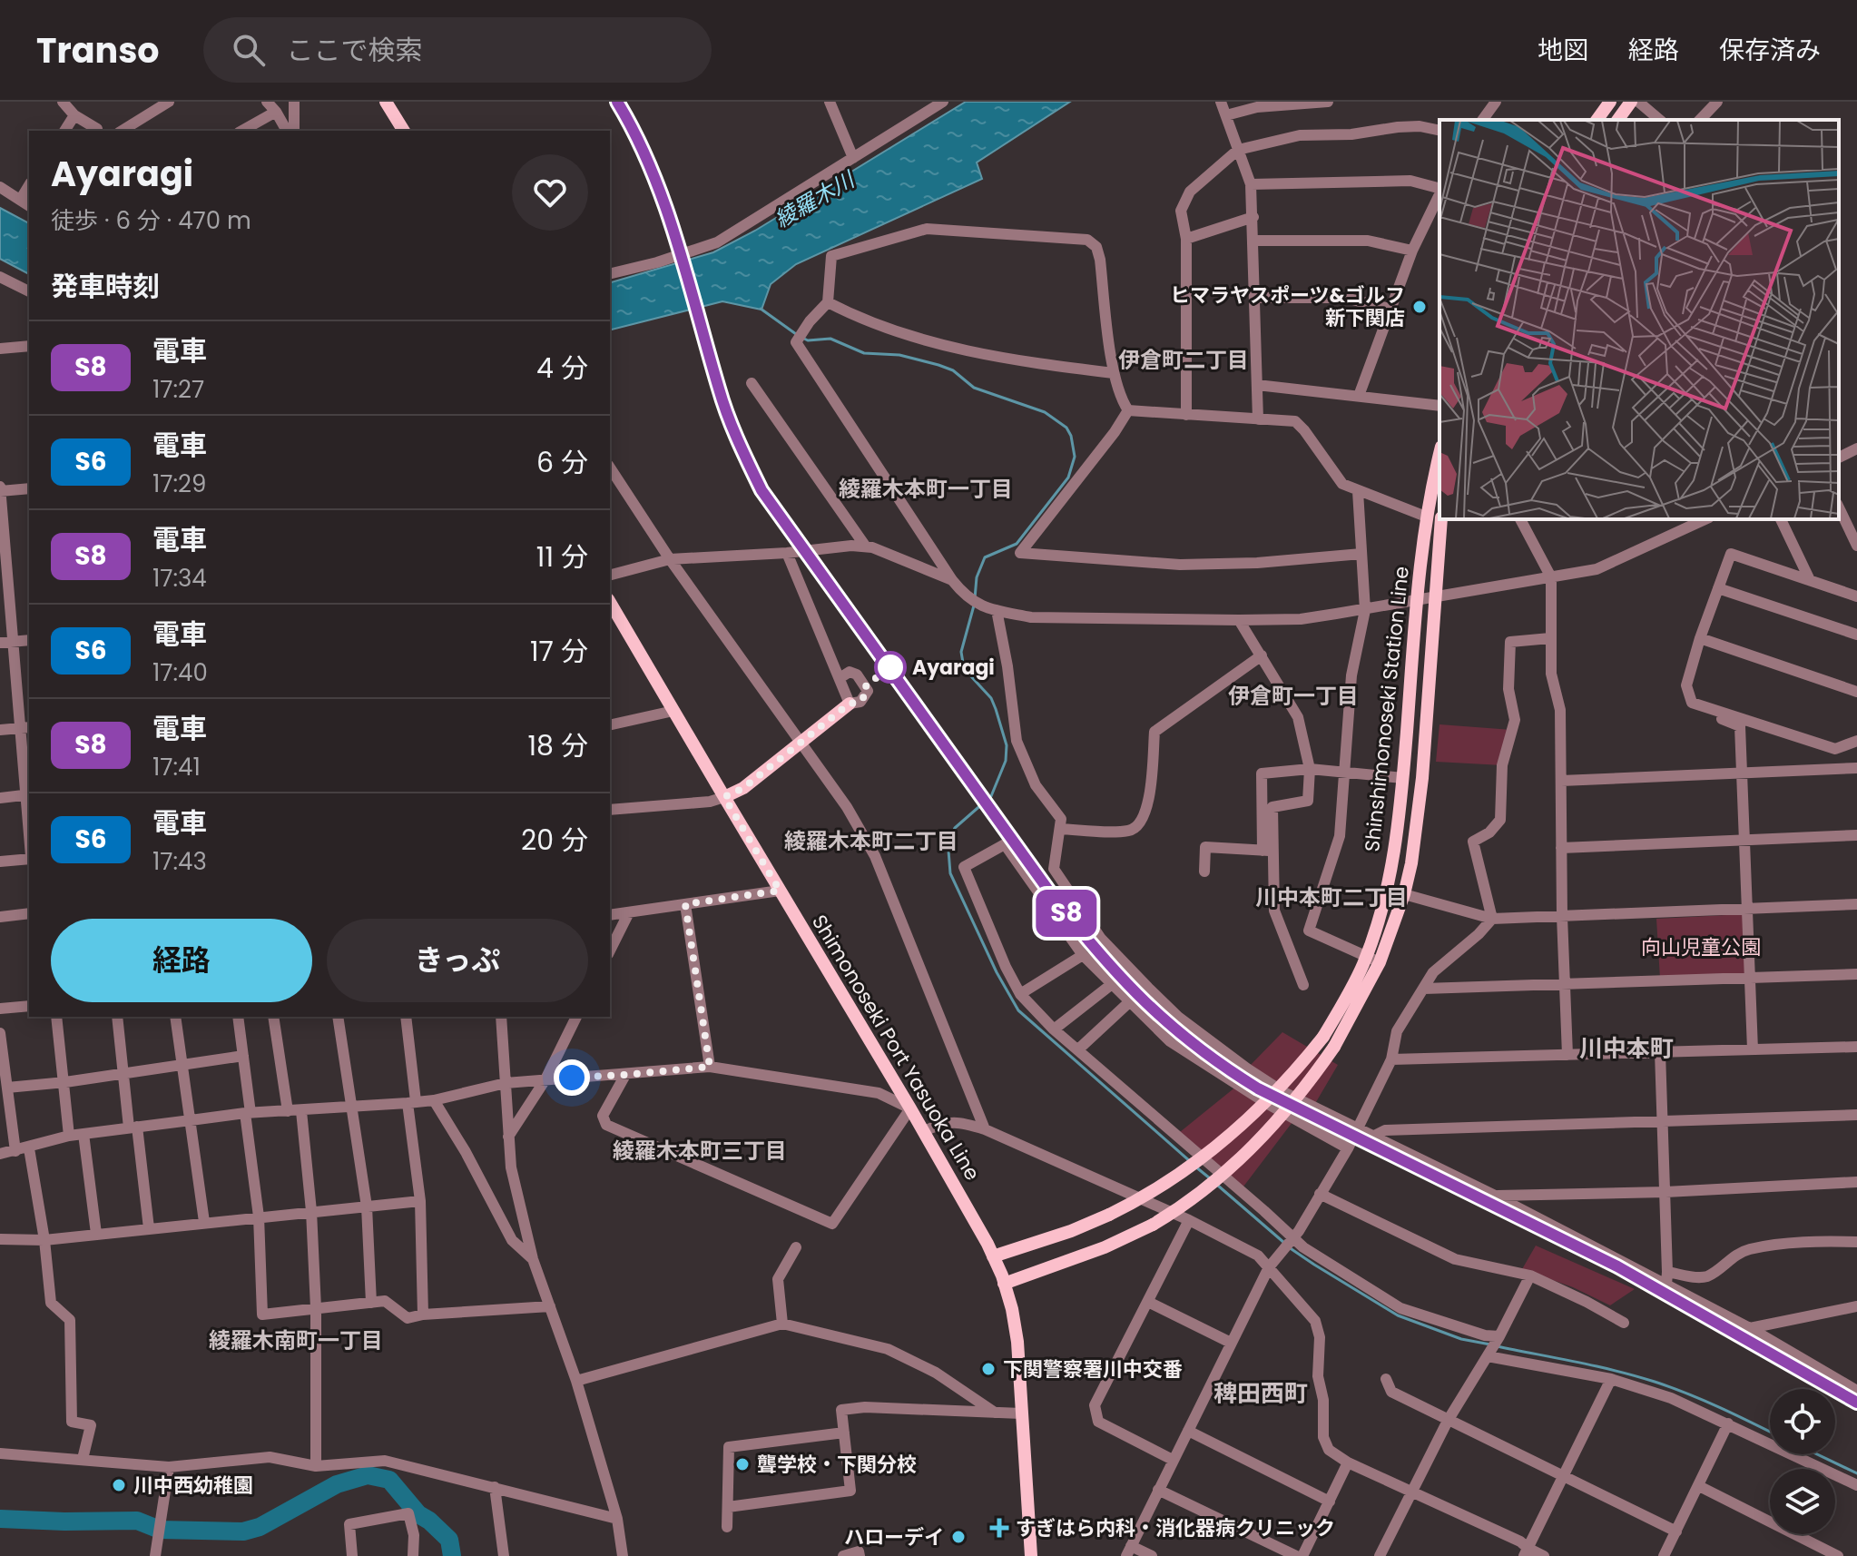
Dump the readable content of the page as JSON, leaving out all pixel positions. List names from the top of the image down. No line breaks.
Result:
{"streets":{"main road":["Shinshimonoseki Station Line","Shimonoseki Port Yasuoka Line"]},"crossings":[["Shinshimonoseki Station Line","Shimonoseki Port Yasuoka Line"]],"districts":["伊倉町二丁目","綾羅木本町一丁目","伊倉町一丁目","綾羅木本町二丁目","川中本町二丁目","川中本町","綾羅木本町三丁目","綾羅木南町一丁目","稗田西町"],"water":["綾羅木川"],"parks":["向山児童公園"],"places":{"other":["ヒマラヤスポーツ&ゴルフ 新下関店","Ayaragi","下関警察署川中交番","聾学校・下関分校","川中西幼稚園","ハローデイ"],"health":["すぎはら内科・消化器病クリニック"]},"page":{"header":"Transo","search":"ここで検索","nav":["地図","経路","保存済み"],"on_map":"S8","heading":[["Ayaragi","徒歩 · 6 分 · 470 m"],"発車時刻"],"list":[{"mark":"S8","name":"電車","note":"17:27","value":"4 分"},{"mark":"S6","name":"電車","note":"17:29","value":"6 分"},{"mark":"S8","name":"電車","note":"17:34","value":"11 分"},{"mark":"S6","name":"電車","note":"17:40","value":"17 分"},{"mark":"S8","name":"電車","note":"17:41","value":"18 分"},{"mark":"S6","name":"電車","note":"17:43","value":"20 分"}],"buttons":["経路","きっぷ"]}}
